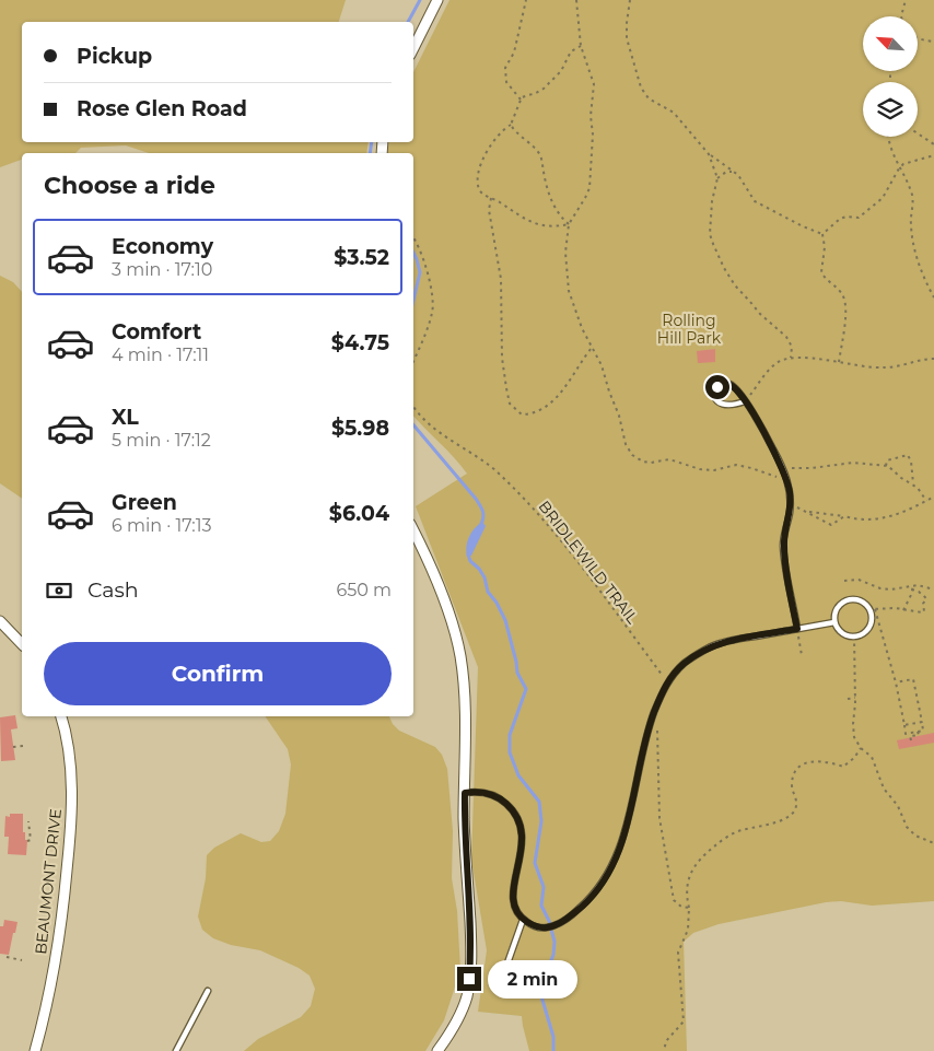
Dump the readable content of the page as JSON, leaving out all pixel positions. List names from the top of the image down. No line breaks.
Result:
{"streets":{"street":["BEAUMONT DRIVE"],"path":["BRIDLEWILD TRAIL"]},"parks":["Rolling Hill Park"],"north":"top left","page":{"banner":["Pickup","Rose Glen Road"],"heading":"Choose a ride","list":[{"name":"Economy","note":"3 min · 17:10","value":"$3.52"},{"name":"Comfort","note":"4 min · 17:11","value":"$4.75"},{"name":"XL","note":"5 min · 17:12","value":"$5.98"},{"name":"Green","note":"6 min · 17:13","value":"$6.04"}],"pay":["Cash","650 m"],"buttons":"Confirm","bubble":"2 min"}}
